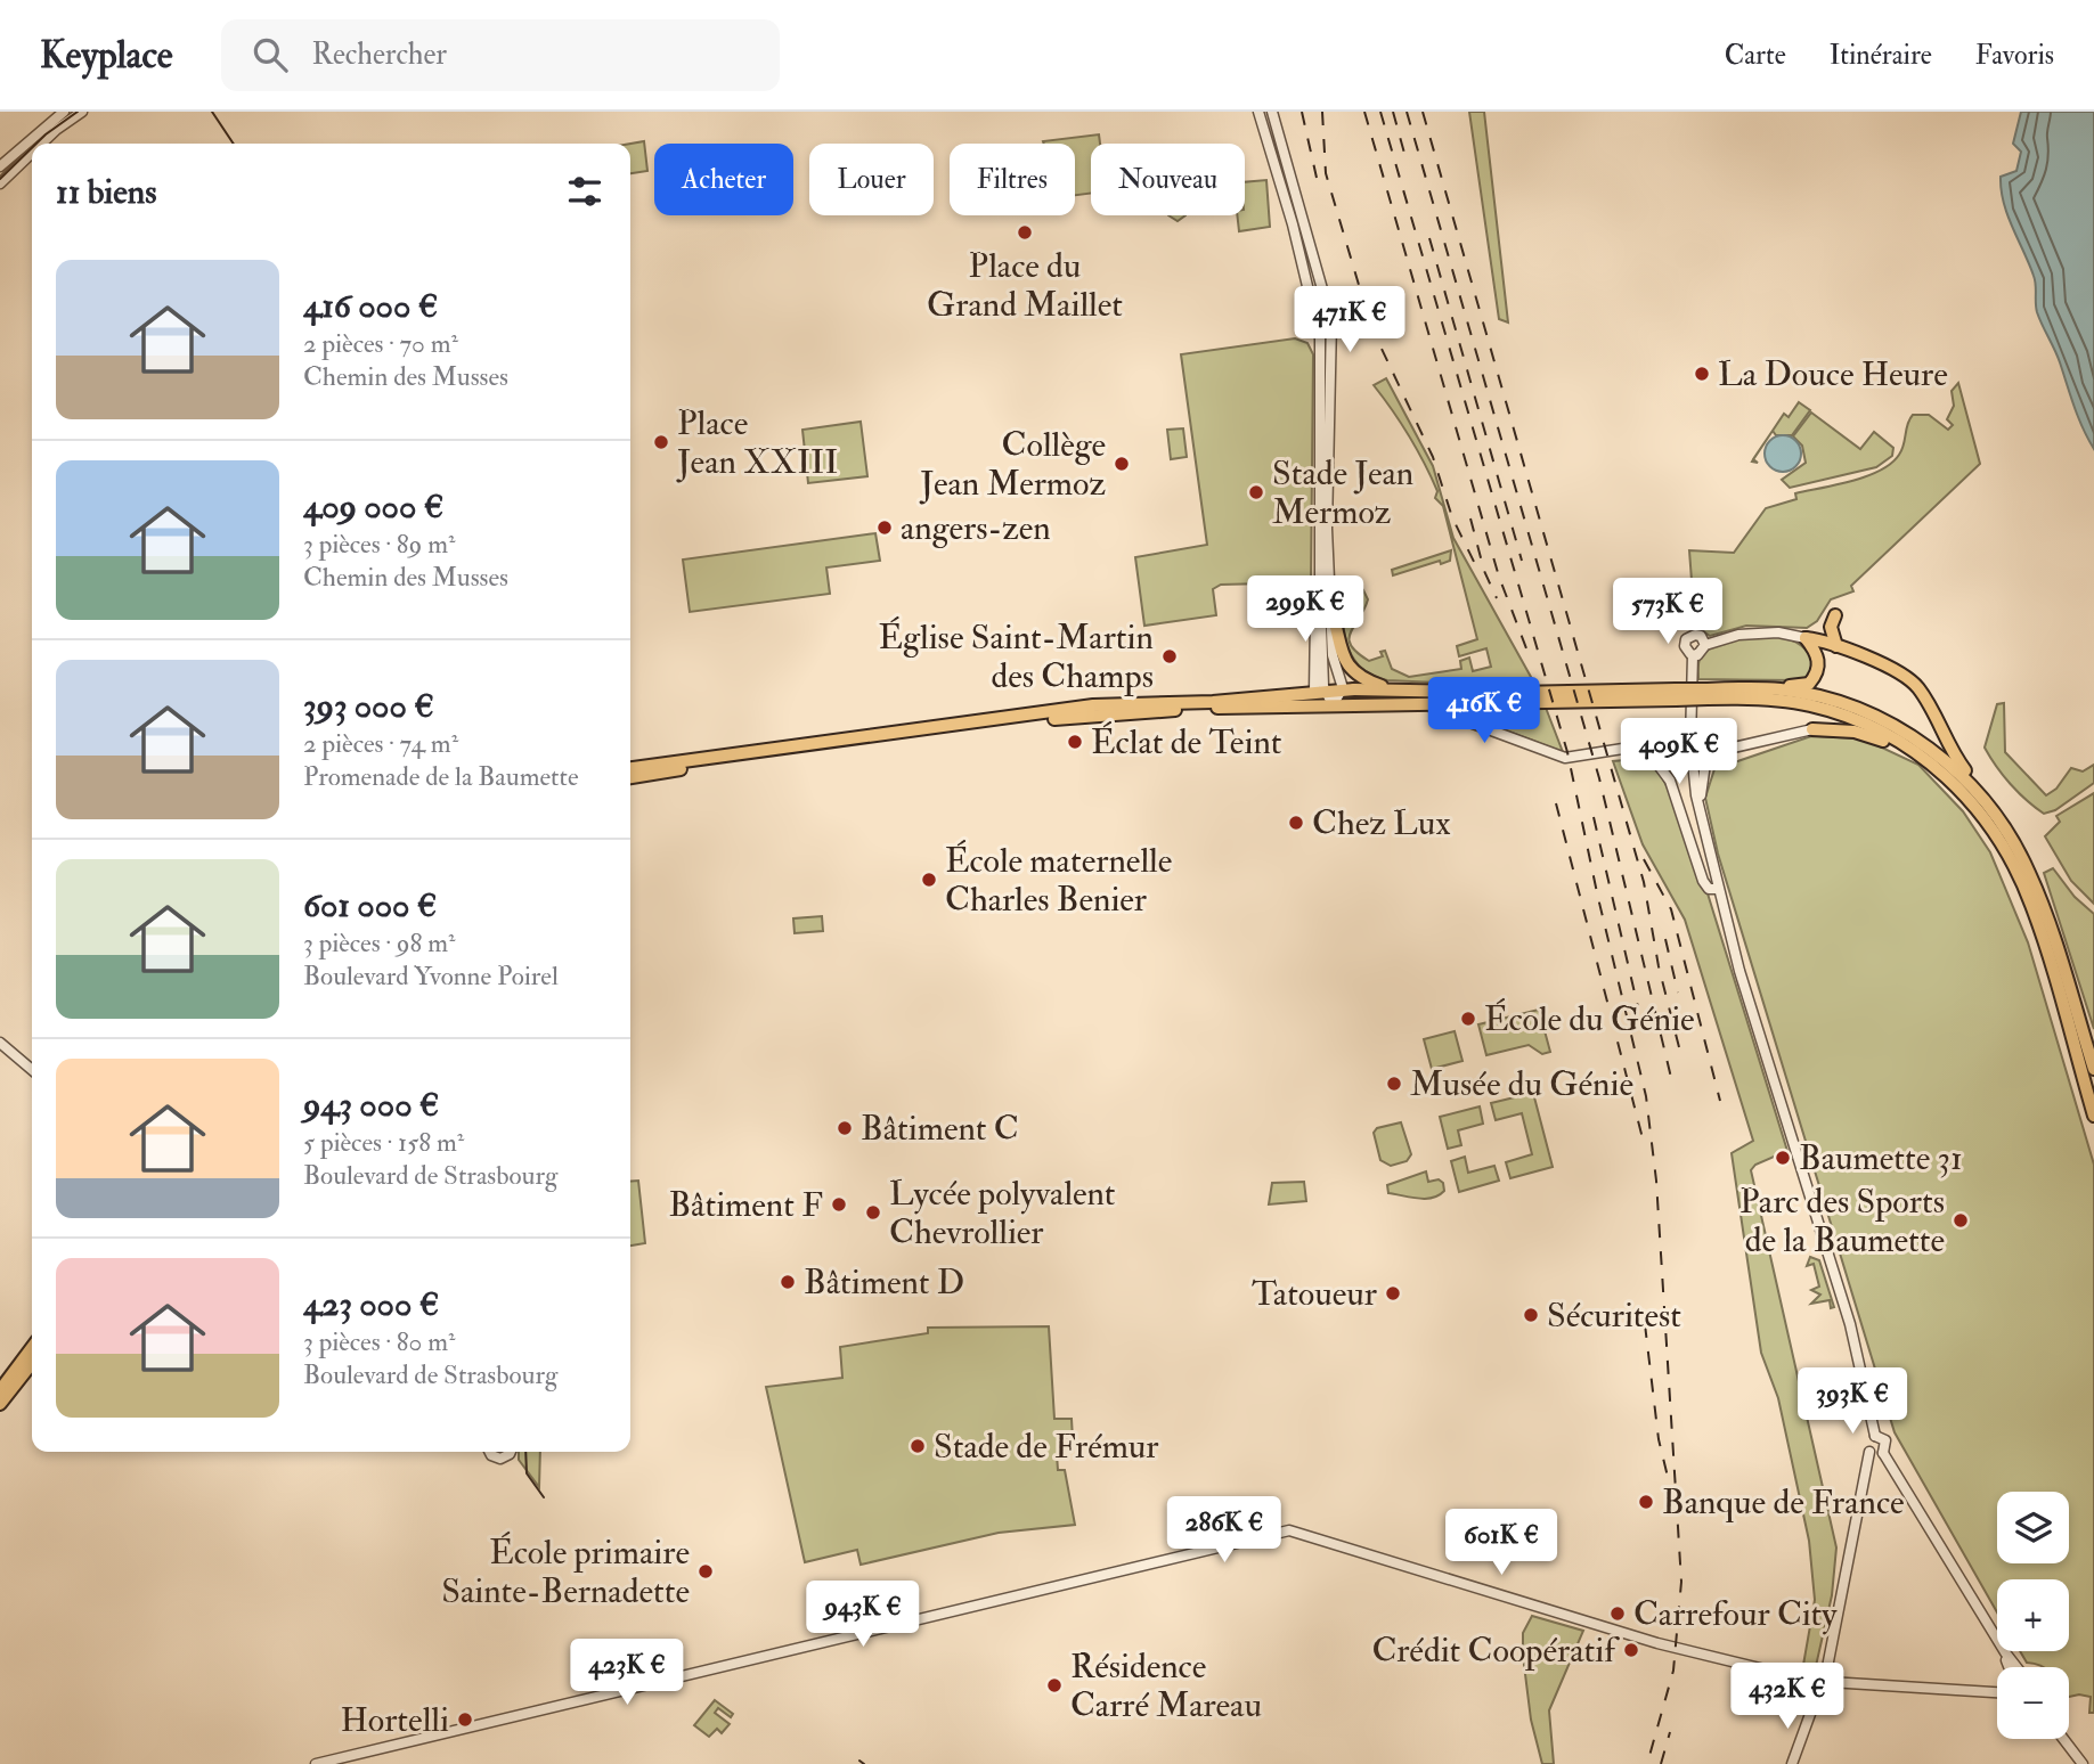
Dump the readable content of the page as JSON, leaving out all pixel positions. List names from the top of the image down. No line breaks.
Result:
{"places":["Place du Grand Maillet","La Douce Heure","Place Jean XXIII","Collège Jean Mermoz","Stade Jean Mermoz","angers-zen","Église Saint-Martin des Champs","Éclat de Teint","Chez Lux","École maternelle Charles Benier","École du Génie","Musée du Génie","Bâtiment C","Baumette 31","Bâtiment F","Lycée polyvalent Chevrollier","Parc des Sports de la Baumette","Bâtiment D","Tatoueur","Sécuritest","Stade de Frémur","Banque de France","École primaire Sainte-Bernadette","Carrefour City","Crédit Coopératif","Résidence Carré Mareau","Hortelli"],"page":{"header":"Keyplace","search":"Rechercher","nav":["Carte","Itinéraire","Favoris"],"chip":["Acheter","Louer","Filtres","Nouveau"],"heading":"11 biens","list":[{"name":"416 000 €","note":"2 pièces · 70 m² · Chemin des Musses"},{"name":"409 000 €","note":"3 pièces · 89 m² · Chemin des Musses"},{"name":"393 000 €","note":"2 pièces · 74 m² · Promenade de la Baumette"},{"name":"601 000 €","note":"3 pièces · 98 m² · Boulevard Yvonne Poirel"},{"name":"943 000 €","note":"5 pièces · 158 m² · Boulevard de Strasbourg"},{"name":"423 000 €","note":"3 pièces · 80 m² · Boulevard de Strasbourg"}],"price":["471K €","299K €","573K €","416K €","409K €","393K €","286K €","601K €","943K €","423K €","432K €"],"map_buttons":["+","−"]}}
